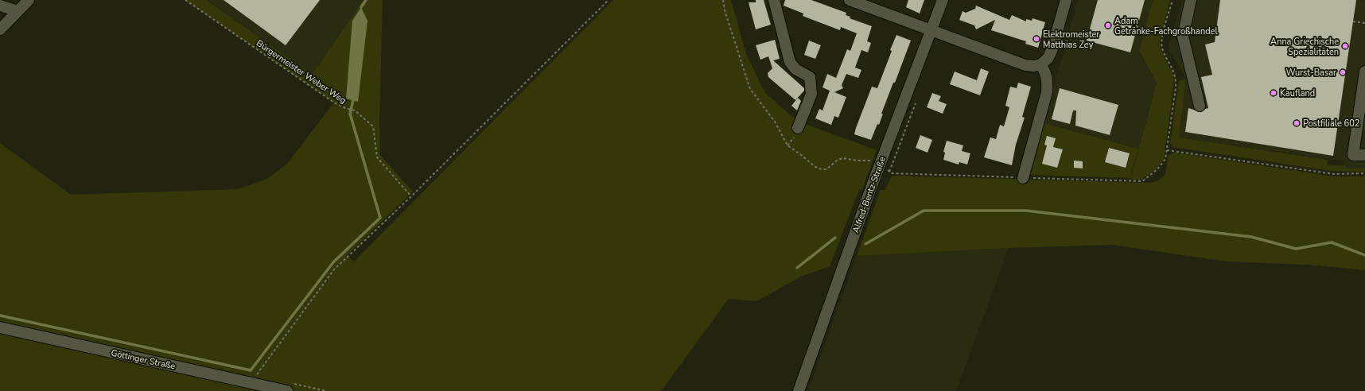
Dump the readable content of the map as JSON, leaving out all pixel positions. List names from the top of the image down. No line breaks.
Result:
{"streets":{"street":["Alfred-Bentz-Straße","Göttinger Straße"],"path":["Bürgermeister Weber Weg"]},"places":["Adam Getränke-Fachgroßhandel","Elektromeister Matthias Zey","Anna Griechische Spezialitäten","Wurst-Basar","Kaufland","Postfiliale 602"]}
